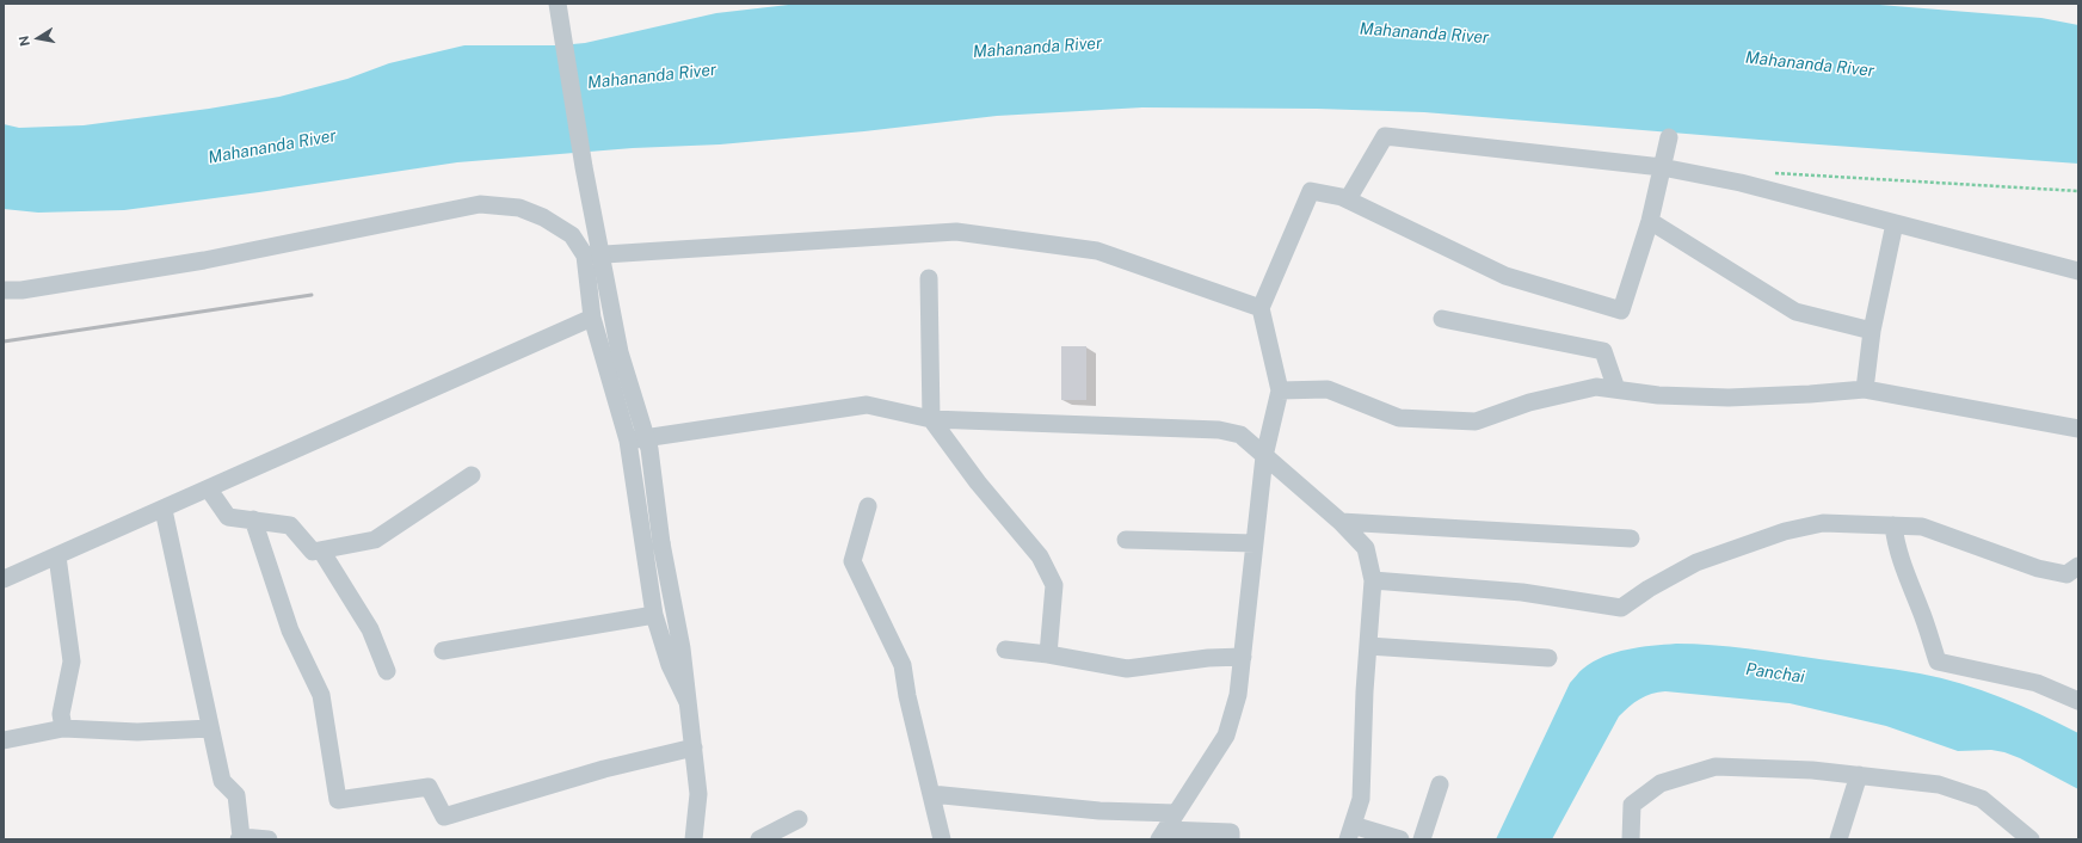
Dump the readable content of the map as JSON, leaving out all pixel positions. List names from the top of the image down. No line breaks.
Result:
{"water":["Mahananda River","Panchai"],"north":"left"}
